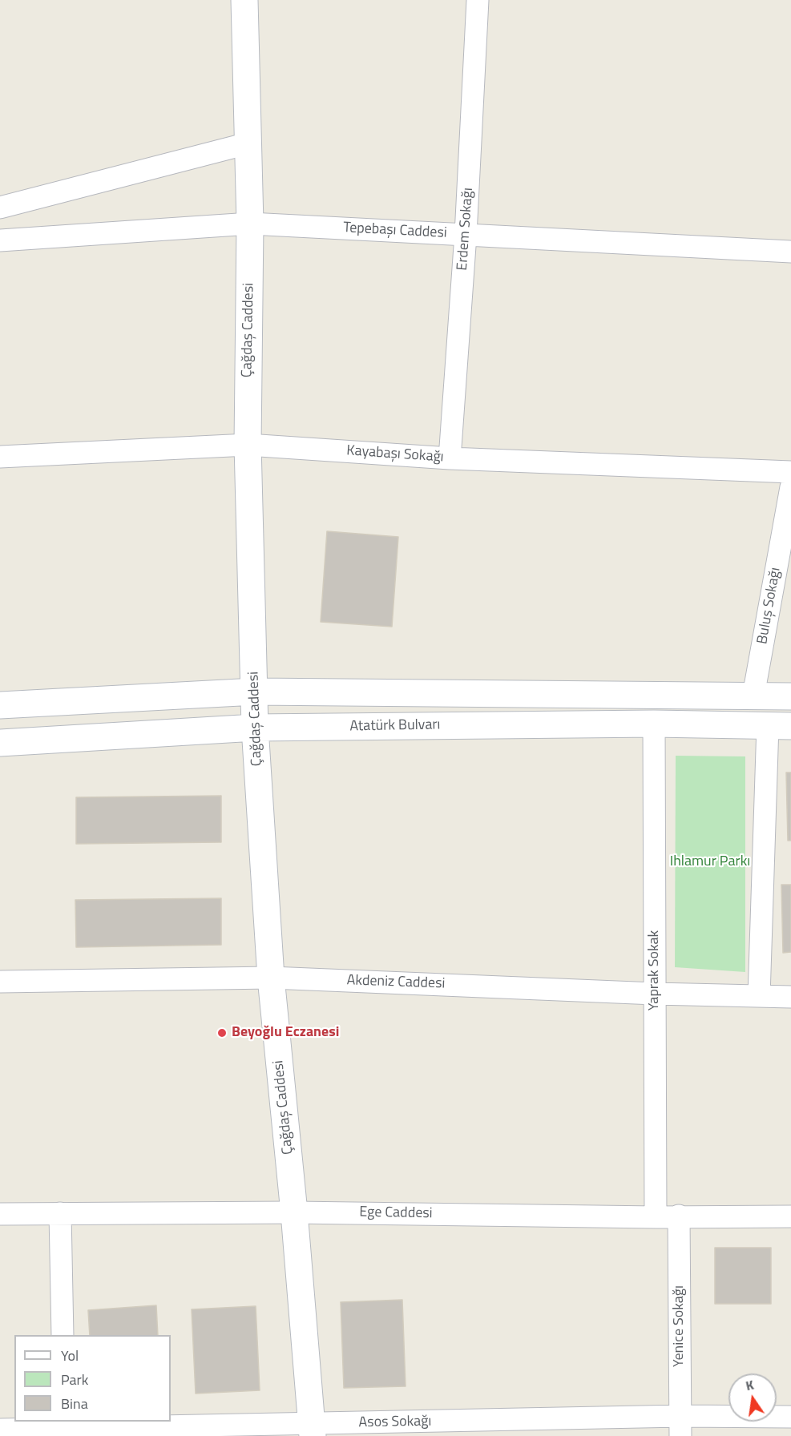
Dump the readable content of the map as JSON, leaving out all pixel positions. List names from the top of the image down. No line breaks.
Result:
{"streets":{"street":["Erdem Sokağı","Tepebaşı Caddesi","Çağdaş Caddesi","Kayabaşı Sokağı","Buluş Sokağı","Atatürk Bulvarı","Yaprak Sokak","Akdeniz Caddesi","Ege Caddesi","Yenice Sokağı","Asos Sokağı"]},"crossings":[["Erdem Sokağı","Tepebaşı Caddesi"],["Erdem Sokağı","Kayabaşı Sokağı"],["Tepebaşı Caddesi","Çağdaş Caddesi"],["Çağdaş Caddesi","Kayabaşı Sokağı"],["Çağdaş Caddesi","Atatürk Bulvarı"],["Çağdaş Caddesi","Akdeniz Caddesi"],["Çağdaş Caddesi","Ege Caddesi"],["Çağdaş Caddesi","Asos Sokağı"],["Atatürk Bulvarı","Yaprak Sokak"],["Yaprak Sokak","Akdeniz Caddesi"],["Yaprak Sokak","Ege Caddesi"],["Ege Caddesi","Yenice Sokağı"],["Yenice Sokağı","Asos Sokağı"]],"parks":["Ihlamur Parkı"],"places":["Beyoğlu Eczanesi"],"legend":["Yol","Park","Bina"],"north":"top"}
